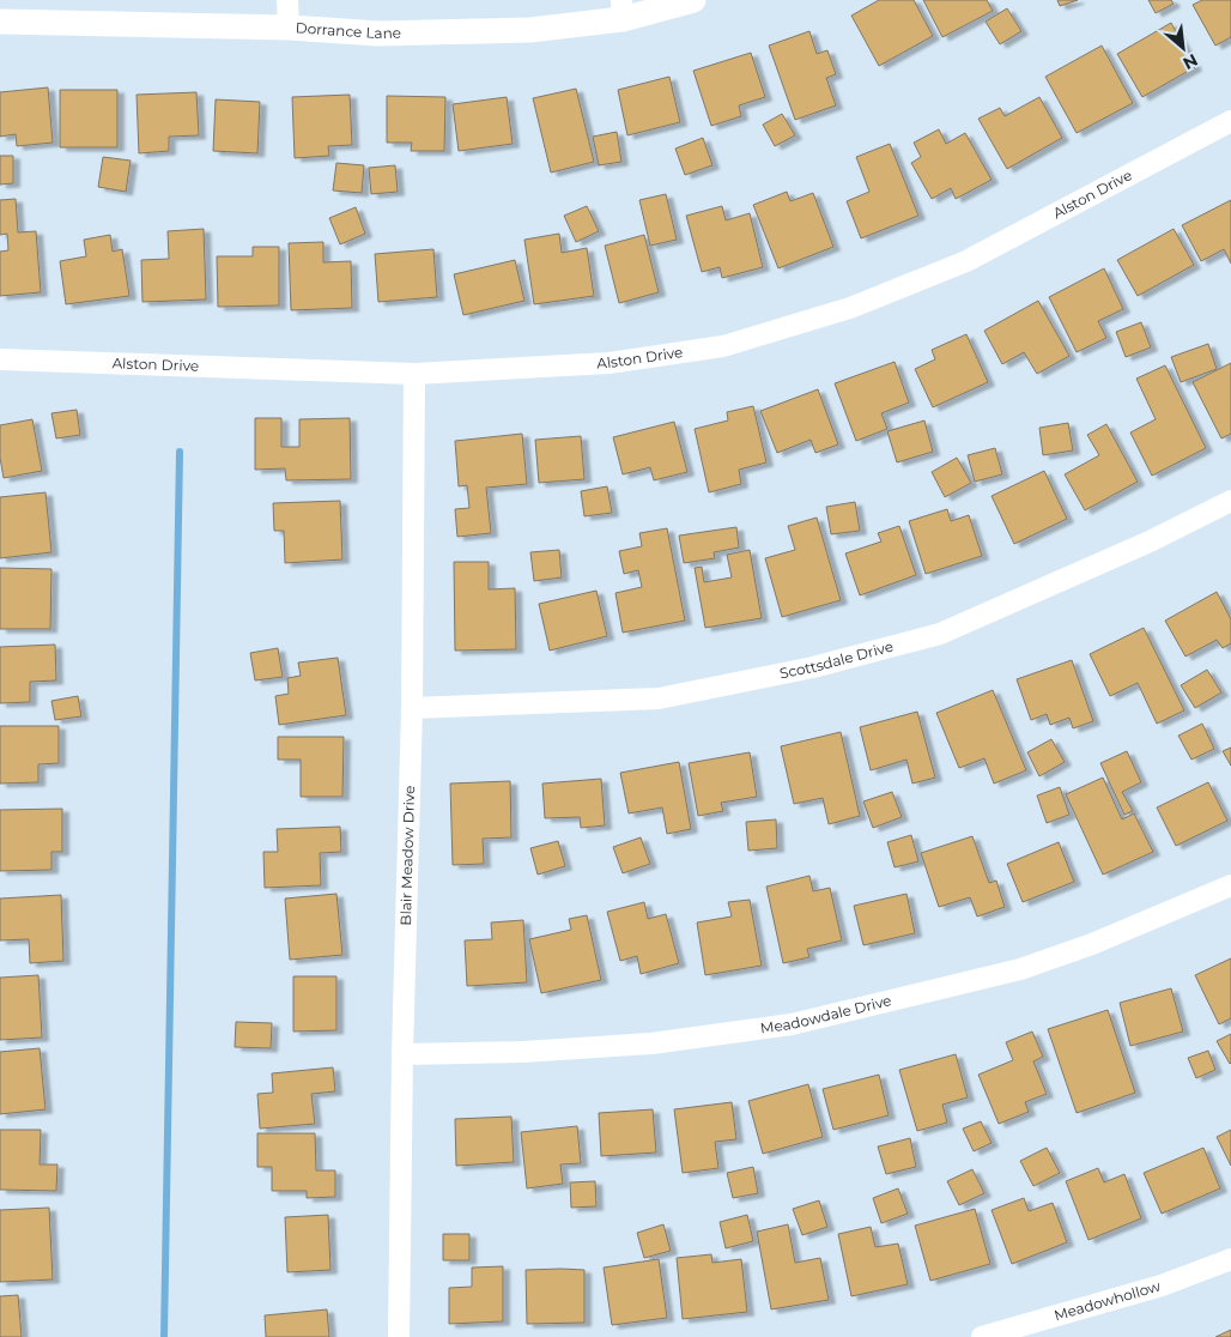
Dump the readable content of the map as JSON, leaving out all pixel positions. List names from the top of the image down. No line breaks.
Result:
{"streets":{"street":["Dorrance Lane","Alston Drive","Scottsdale Drive","Blair Meadow Drive","Meadowdale Drive","Meadowhollow"]},"crossings":[["Alston Drive","Blair Meadow Drive"],["Scottsdale Drive","Blair Meadow Drive"],["Blair Meadow Drive","Meadowdale Drive"]],"north":"bottom right"}
